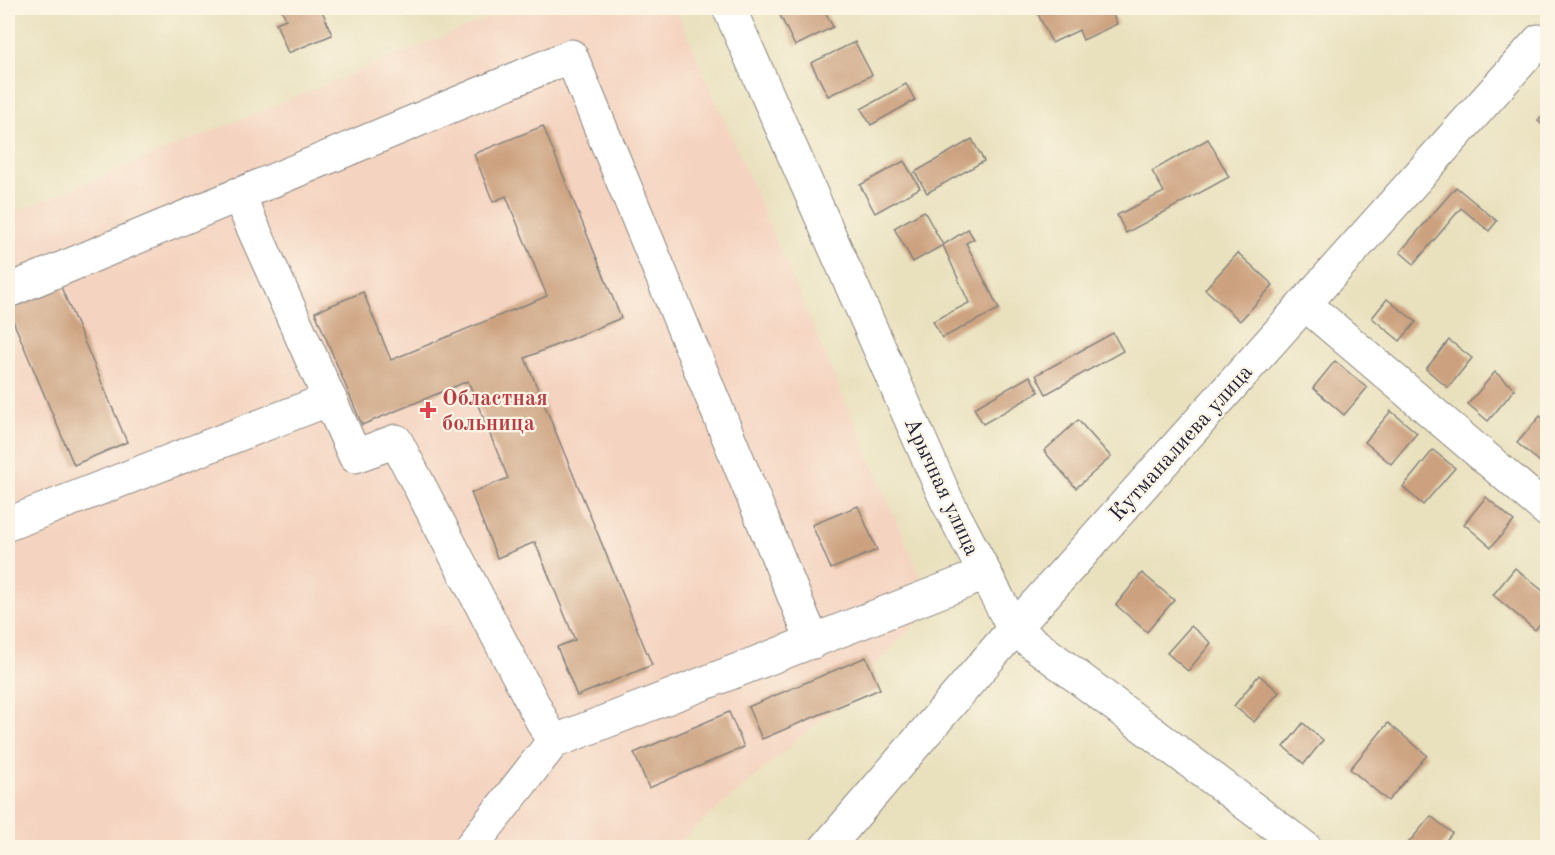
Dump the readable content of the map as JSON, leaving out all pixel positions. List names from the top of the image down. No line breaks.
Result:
{"streets":{"street":["Кутманалиева улица","Арычная улица"]},"crossings":[["Кутманалиева улица","Арычная улица"]],"places":{"health":["Областная больница"]}}
